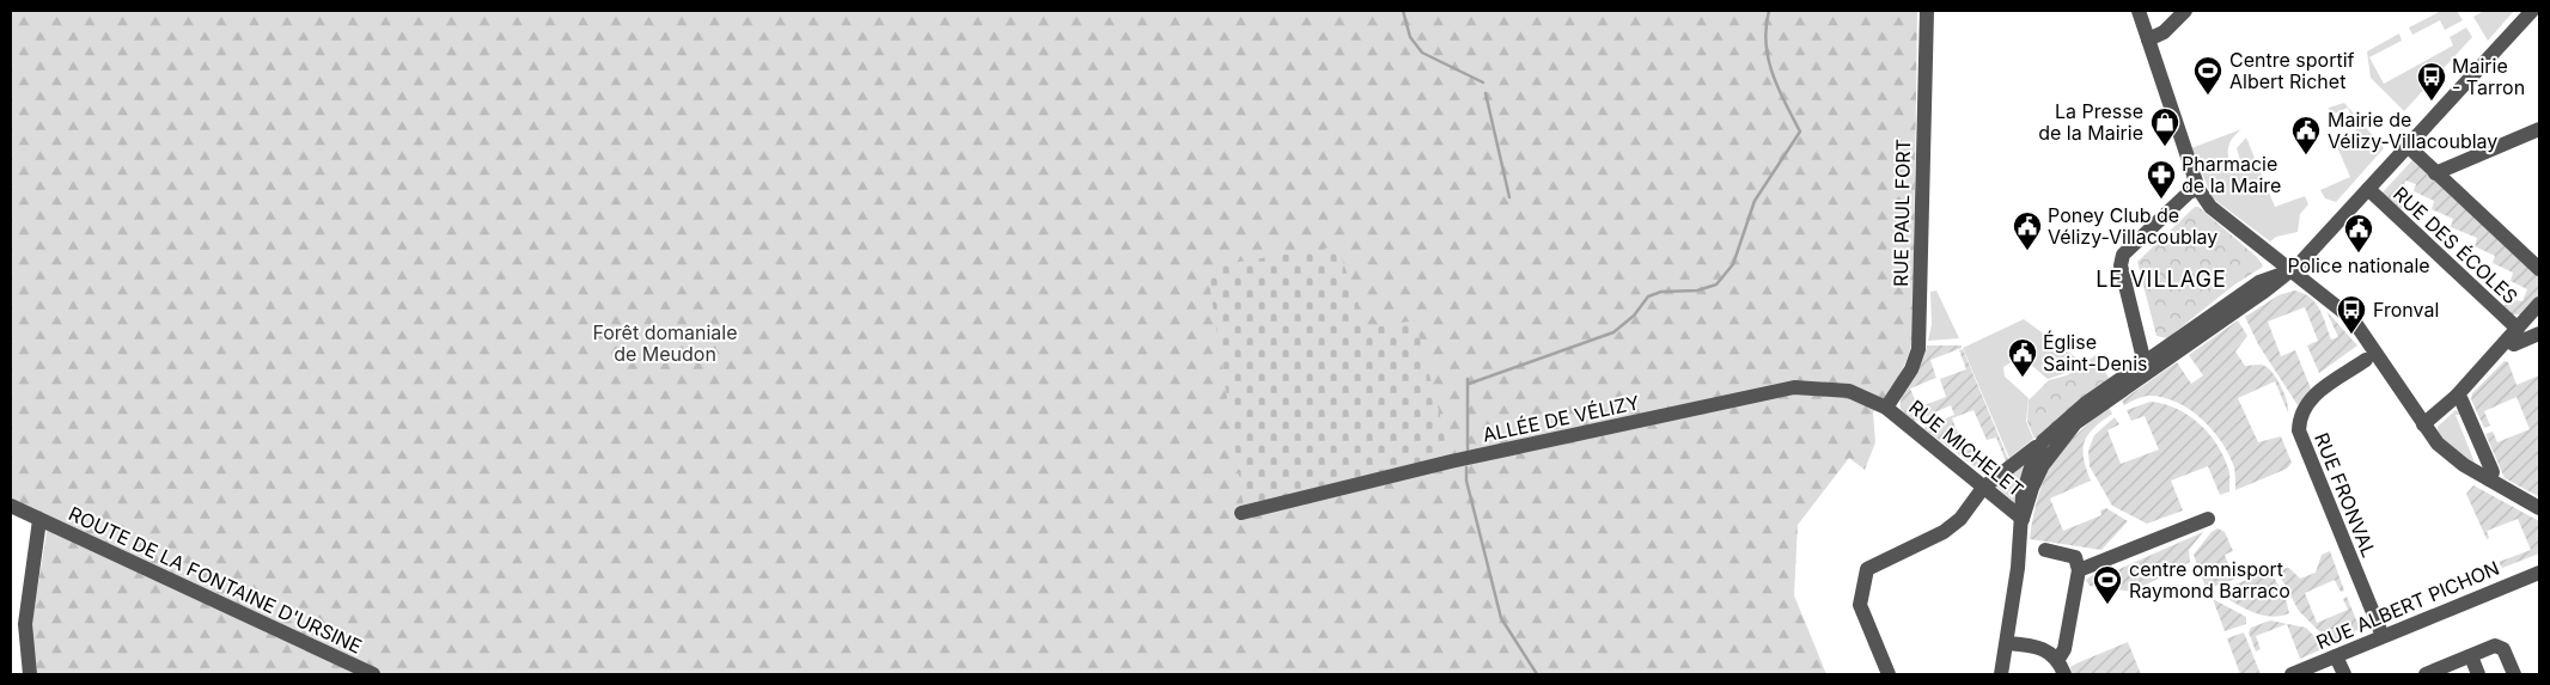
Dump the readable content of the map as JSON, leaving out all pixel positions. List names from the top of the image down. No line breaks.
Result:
{"streets":{"street":["RUE PAUL FORT","RUE DES ÉCOLES","ALLÉE DE VÉLIZY","RUE MICHELET","RUE FRONVAL","ROUTE DE LA FONTAINE D'URSINE","RUE ALBERT PICHON"]},"crossings":[["RUE PAUL FORT","ALLÉE DE VÉLIZY"],["RUE PAUL FORT","RUE MICHELET"],["ALLÉE DE VÉLIZY","RUE MICHELET"],["RUE FRONVAL","RUE ALBERT PICHON"]],"districts":["LE VILLAGE"],"parks":["Forêt domaniale de Meudon"],"places":{"sports":["Centre sportif Albert Richet","centre omnisport Raymond Barraco"],"bus stop":["Mairie - Tarron","Fronval"],"shop":["La Presse de la Mairie"],"public building":["Mairie de Vélizy-Villacoublay","Poney Club de Vélizy-Villacoublay","Police nationale","Église Saint-Denis"],"pharmacy":["Pharmacie de la Maire"]}}
